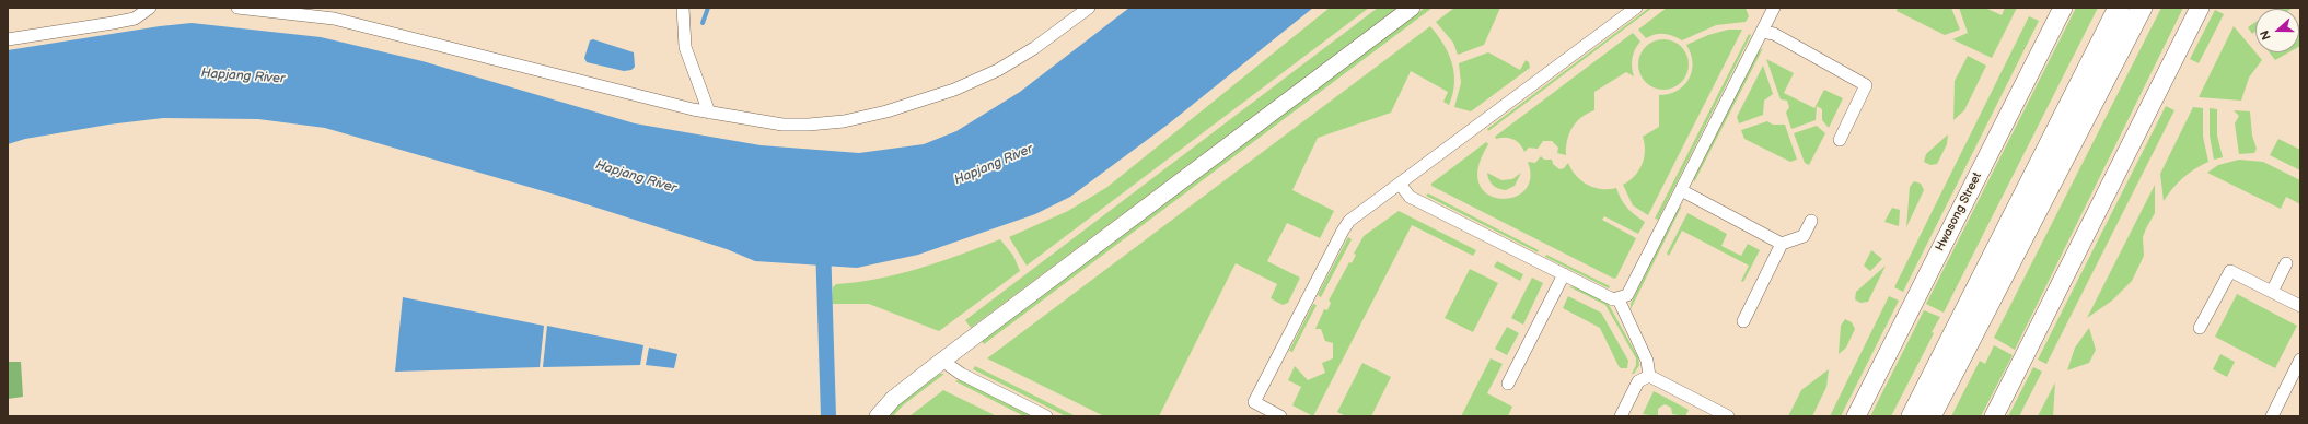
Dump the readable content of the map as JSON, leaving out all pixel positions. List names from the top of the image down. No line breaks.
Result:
{"streets":{"main road":["Hwasong Street"]},"water":["Hapjang River"],"north":"left"}
